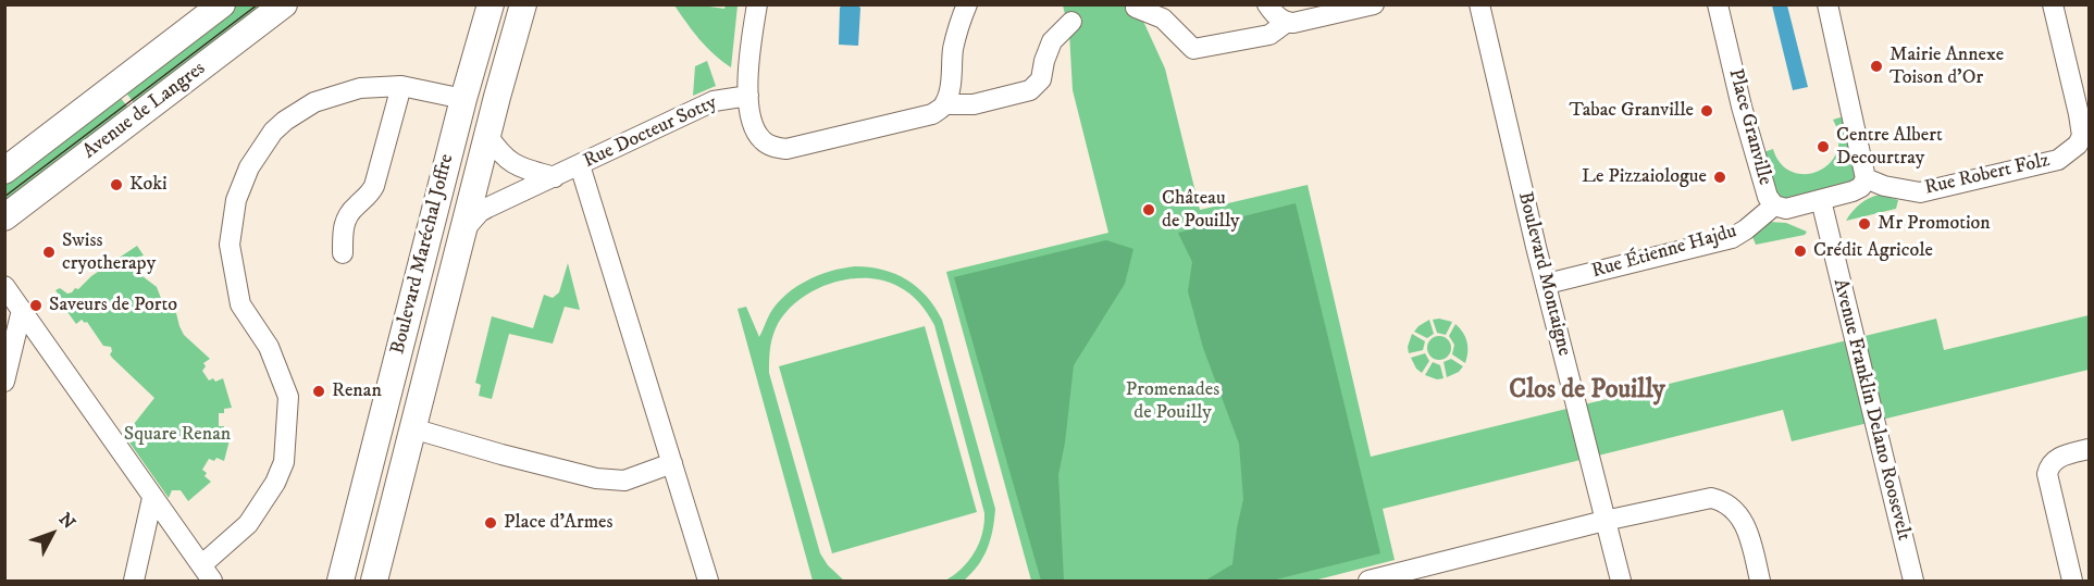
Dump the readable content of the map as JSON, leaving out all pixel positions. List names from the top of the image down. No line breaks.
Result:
{"streets":{"main road":["Avenue de Langres","Boulevard Maréchal Joffre"],"street":["Place Granville","Rue Docteur Sotty","Rue Robert Folz","Rue Étienne Hajdu","Boulevard Montaigne","Avenue Franklin Delano Roosevelt"]},"crossings":[["Place Granville","Rue Robert Folz"],["Place Granville","Rue Étienne Hajdu"],["Place Granville","Avenue Franklin Delano Roosevelt"],["Rue Docteur Sotty","Boulevard Maréchal Joffre"],["Rue Étienne Hajdu","Boulevard Montaigne"]],"districts":["Clos de Pouilly"],"parks":["Promenades de Pouilly","Square Renan"],"places":["Mairie Annexe Toison d'Or","Tabac Granville","Centre Albert Decourtray","Le Pizzaiologue","Koki","Château de Pouilly","Mr Promotion","Crédit Agricole","Swiss cryotherapy","Saveurs de Porto","Renan","Place d'Armes"],"north":"top right"}
